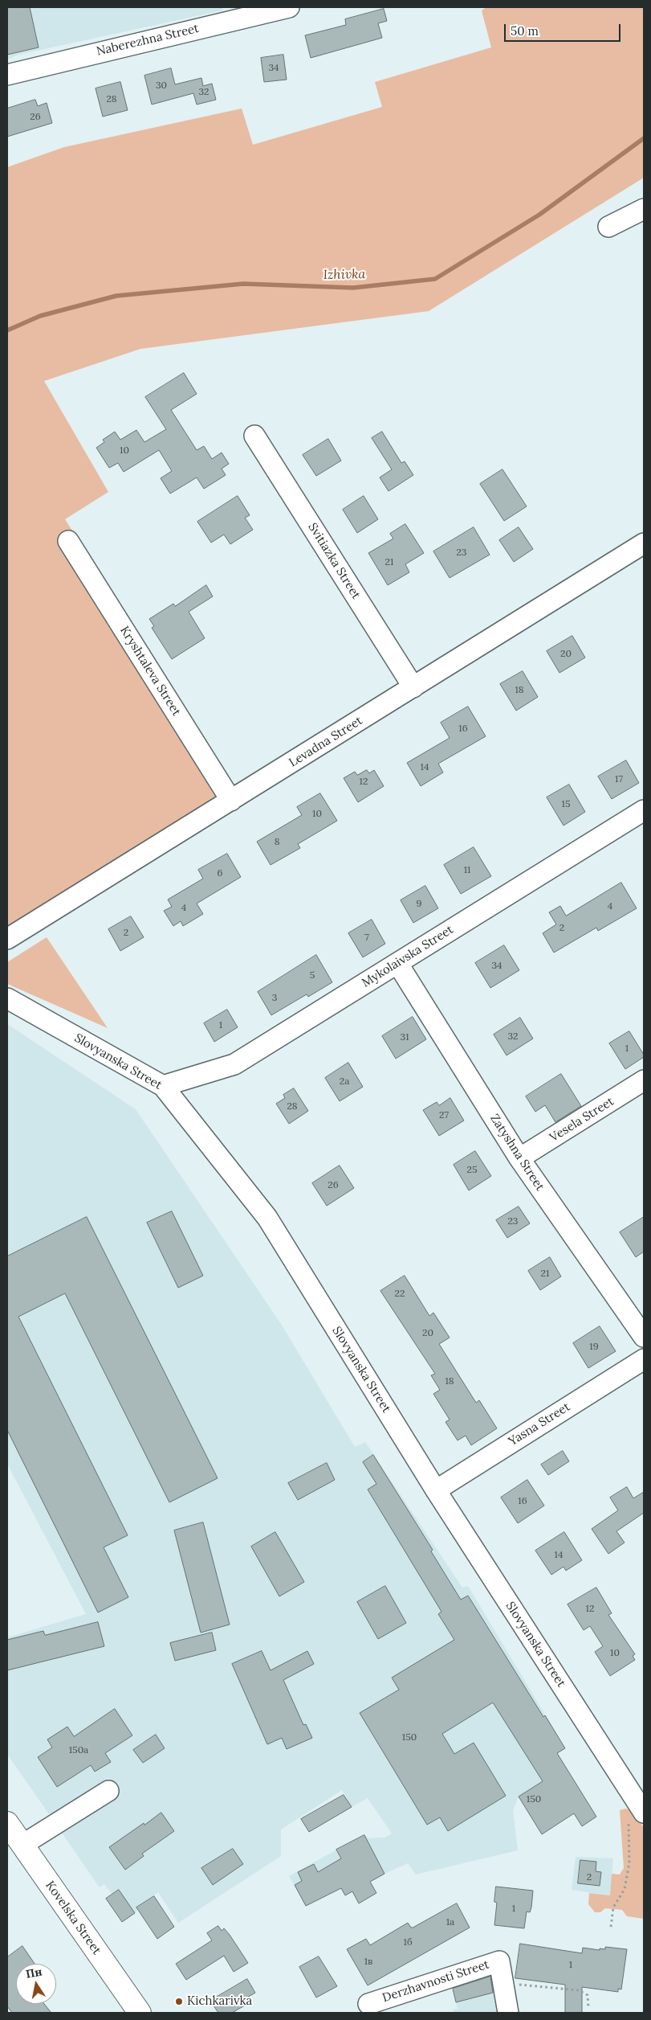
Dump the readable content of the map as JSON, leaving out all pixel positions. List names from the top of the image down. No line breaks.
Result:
{"streets":{"main road":["Kovelska Street"],"street":["Naberezhna Street","Svitiazka Street","Kryshtaleva Street","Levadna Street","Mykolaivska Street","Slovyanska Street","Vesela Street","Zatyshna Street","Yasna Street","Derzhavnosti Street"]},"crossings":[["Svitiazka Street","Levadna Street"],["Kryshtaleva Street","Levadna Street"],["Mykolaivska Street","Slovyanska Street"],["Mykolaivska Street","Zatyshna Street"],["Slovyanska Street","Yasna Street"],["Vesela Street","Zatyshna Street"]],"water":["Izhivka"],"places":["Kichkarivka"],"house_numbers":["34","30","32","28","26","10","23","21","20","18","16","14","17","12","15","10","8","11","6","9","4","4","2","2","7","34","5","3","1","32","31","1","2а","28","27","25","26","23","21","22","20","19","18","16","14","12","10","150","150а","150","2","1","1а","1б","1в","1"],"scale_bar":"50 m","north":"top"}
